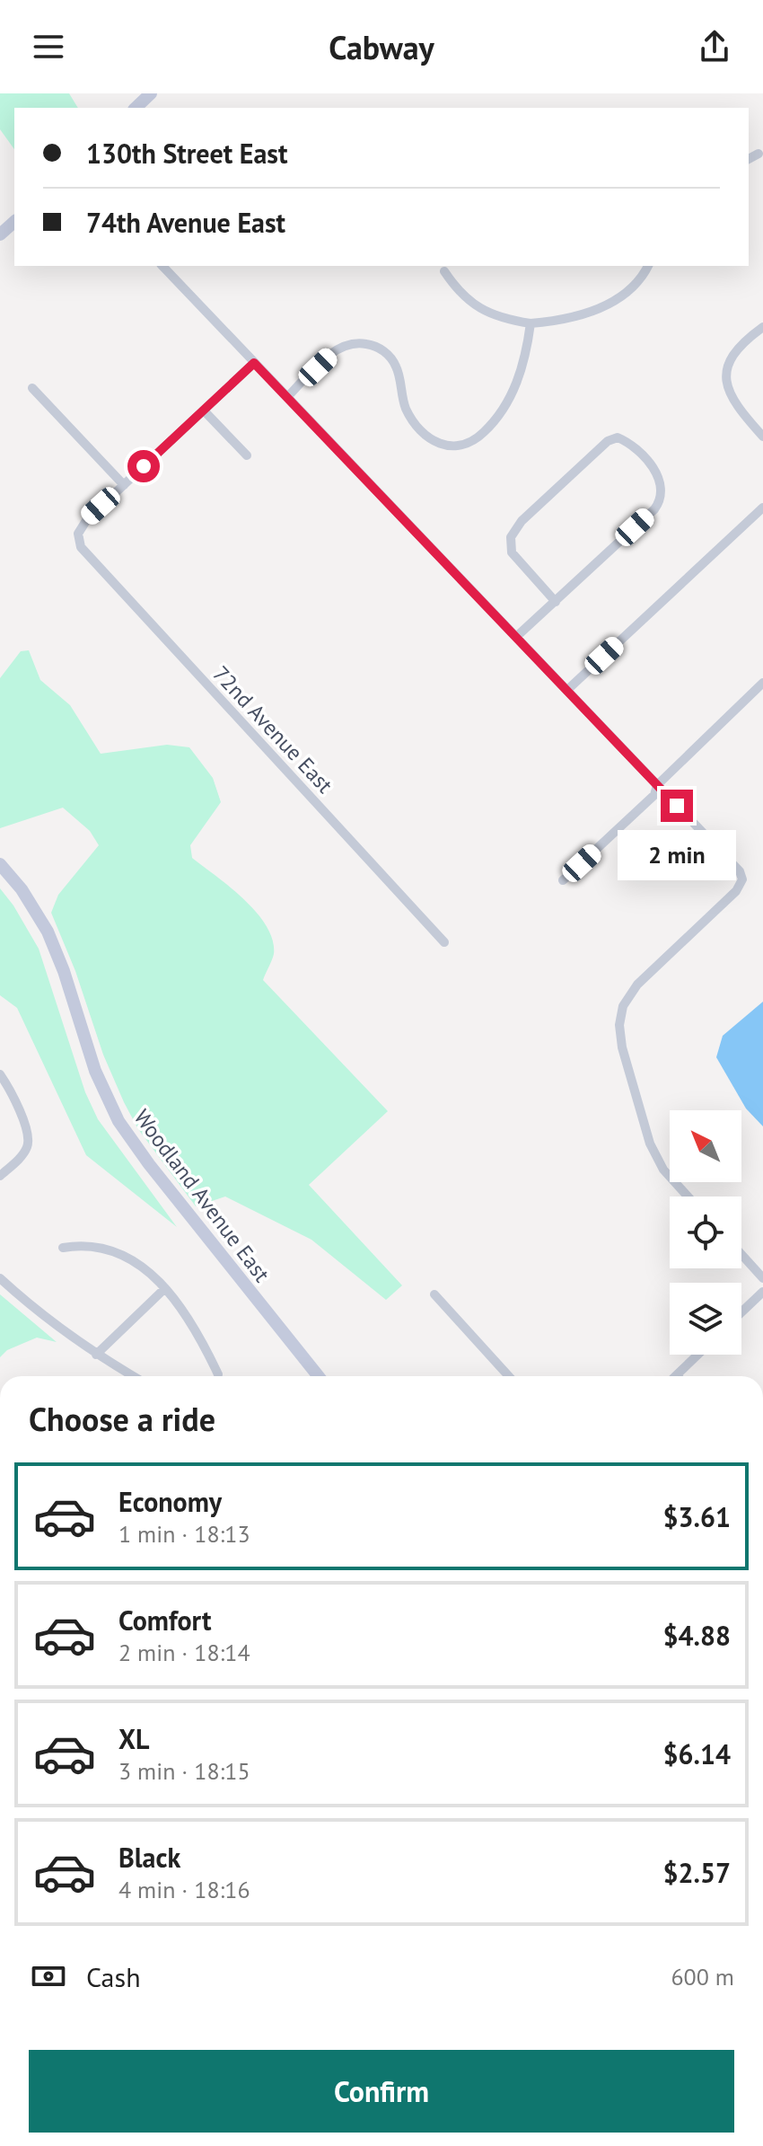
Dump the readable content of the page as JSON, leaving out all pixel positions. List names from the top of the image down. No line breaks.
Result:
{"streets":{"street":["72nd Avenue East","Woodland Avenue East"]},"north":"top left","page":{"header":"Cabway","banner":["130th Street East","74th Avenue East"],"bubble":"2 min","heading":"Choose a ride","list":[{"name":"Economy","note":"1 min · 18:13","value":"$3.61"},{"name":"Comfort","note":"2 min · 18:14","value":"$4.88"},{"name":"XL","note":"3 min · 18:15","value":"$6.14"},{"name":"Black","note":"4 min · 18:16","value":"$2.57"}],"pay":["Cash","600 m"],"buttons":"Confirm"}}
